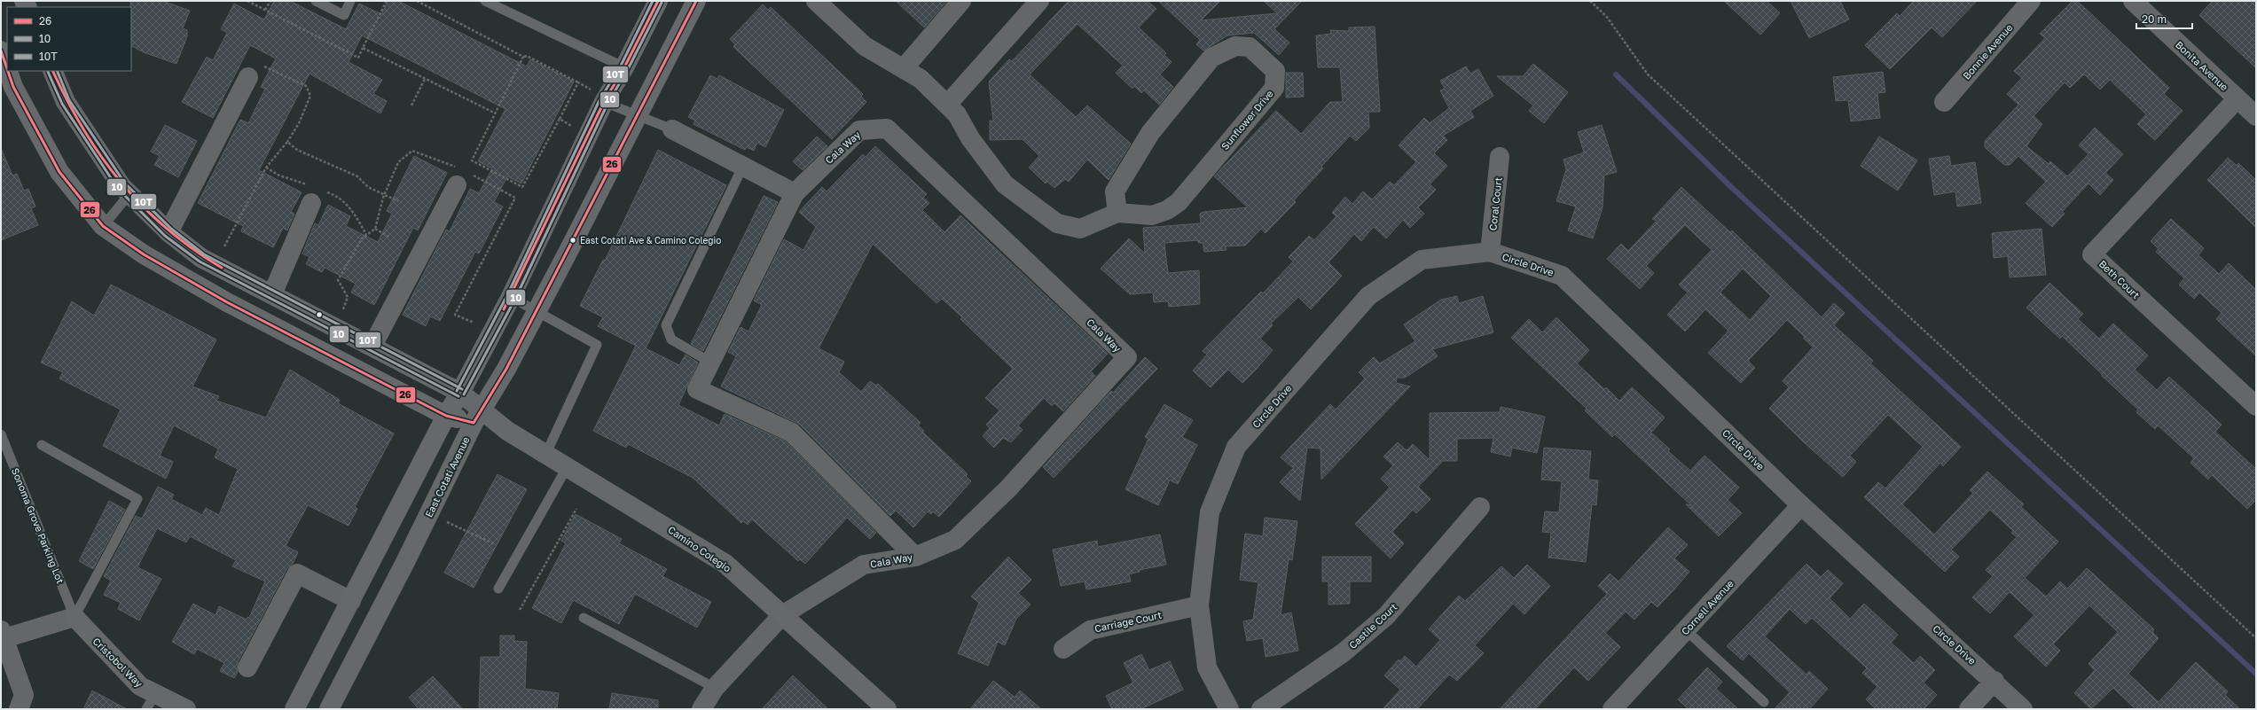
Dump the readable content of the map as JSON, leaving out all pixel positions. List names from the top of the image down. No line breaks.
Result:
{"streets":{"street":["Bonnie Avenue","Bonita Avenue","Sunflower Drive","Cala Way","Coral Court","Circle Drive","Beth Court","East Cotati Avenue","Camino Colegio","Cornell Avenue","Carriage Court","Castile Court","Cristobol Way"],"lane":["Sonoma Grove Parking Lot"]},"crossings":[["Bonita Avenue","Beth Court"],["Cala Way","Camino Colegio"],["Coral Court","Circle Drive"],["Circle Drive","Cornell Avenue"],["Circle Drive","Carriage Court"],["East Cotati Avenue","Camino Colegio"],["Sonoma Grove Parking Lot","Cristobol Way"]],"places":["East Cotati Ave & Camino Colegio"],"lines":["transit line 26","transit line 10T","transit line 10"],"legend":["26","10","10T"],"scale_bar":"20 m"}
